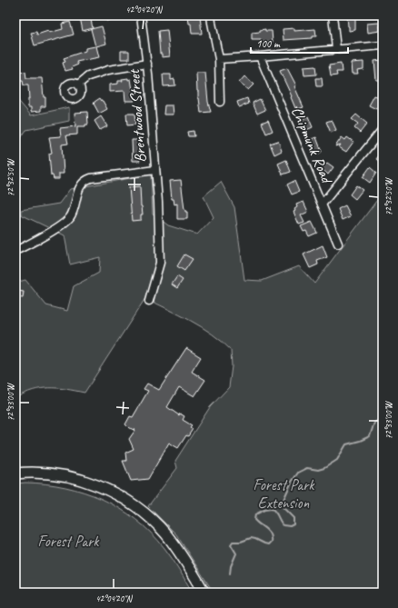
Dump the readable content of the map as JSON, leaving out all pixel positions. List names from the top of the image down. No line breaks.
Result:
{"streets":{"street":["Brentwood Street","Chipmunk Road"]},"parks":["Forest Park Extension","Forest Park"],"scale_bar":"100 m","coordinates":["42°04'20\"N","72°32'50\"W","72°33'00\"W"]}
